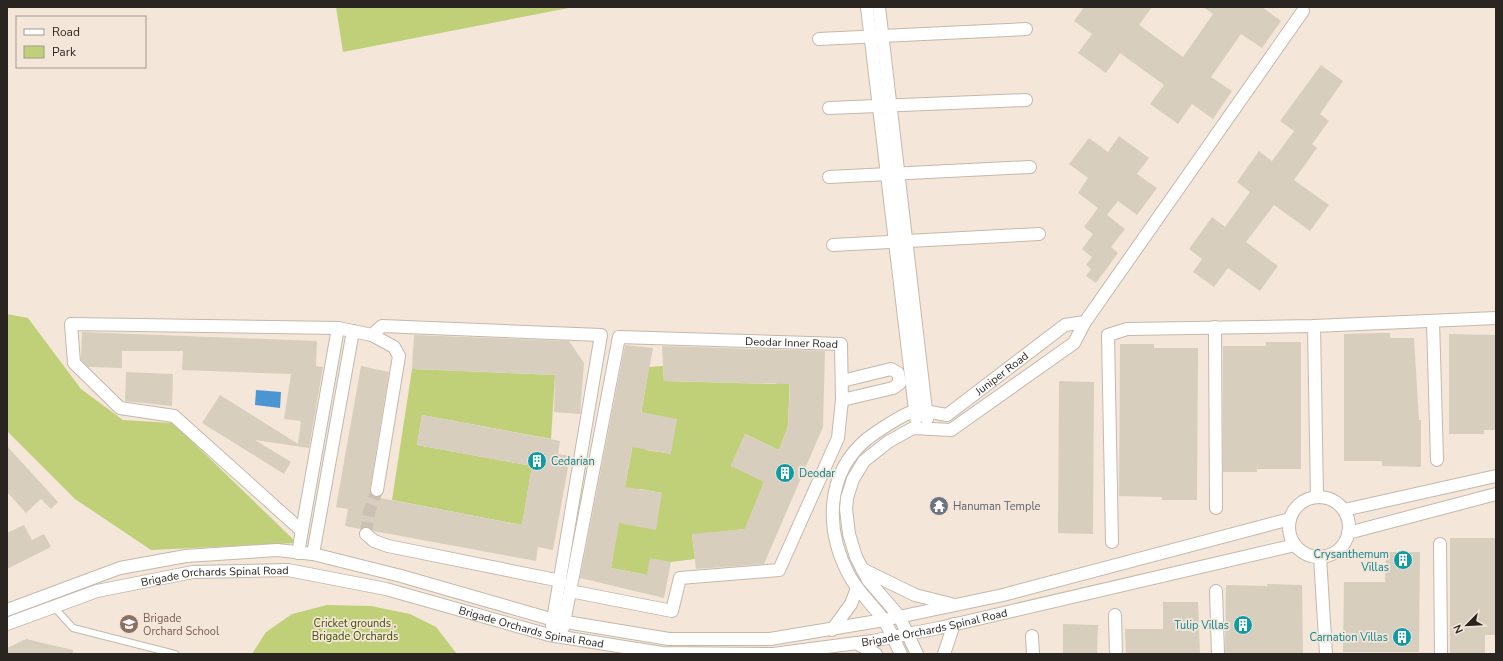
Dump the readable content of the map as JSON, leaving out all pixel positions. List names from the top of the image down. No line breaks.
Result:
{"streets":{"street":["Deodar Inner Road","Juniper Road","Brigade Orchards Spinal Road"]},"parks":["Cricket grounds , Brigade Orchards"],"places":{"building":["Cedarian","Deodar","Crysanthemum Villas","Tulip Villas","Carnation Villas"],"temple":["Hanuman Temple"],"school or university":["Brigade Orchard School"]},"legend":["Road","Park"],"north":"bottom left"}
